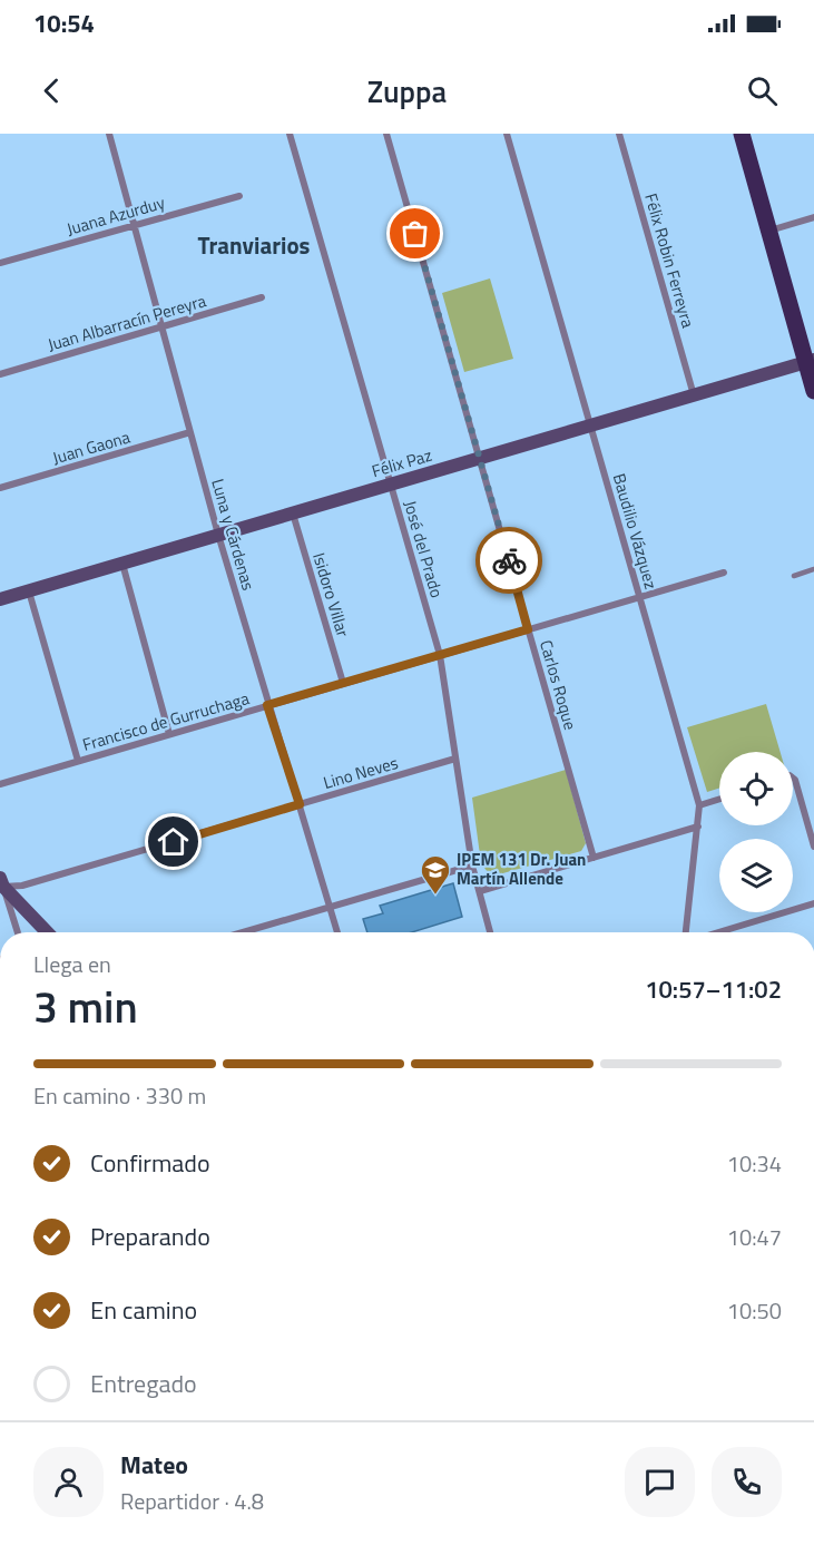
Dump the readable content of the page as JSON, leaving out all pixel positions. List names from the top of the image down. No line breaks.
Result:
{"streets":{"main road":["Félix Paz"],"street":["Juana Azurduy","Félix Robin Ferreyra","Juan Albarracín Pereyra","Juan Gaona","Baudilio Vázquez","Luna y Cárdenas","José del Prado","Isidoro Villar","Carlos Roque","Francisco de Gurruchaga","Lino Neves"]},"crossings":[["Juana Azurduy","Luna y Cárdenas"],["Félix Robin Ferreyra","Félix Paz"],["Juan Albarracín Pereyra","Luna y Cárdenas"],["Juan Gaona","Luna y Cárdenas"],["Félix Paz","Baudilio Vázquez"],["Félix Paz","Luna y Cárdenas"],["Félix Paz","José del Prado"],["Félix Paz","Isidoro Villar"],["Félix Paz","Carlos Roque"],["Baudilio Vázquez","Francisco de Gurruchaga"],["Luna y Cárdenas","Francisco de Gurruchaga"],["Luna y Cárdenas","Lino Neves"],["José del Prado","Francisco de Gurruchaga"],["José del Prado","Lino Neves"],["Isidoro Villar","Francisco de Gurruchaga"],["Carlos Roque","Francisco de Gurruchaga"]],"districts":["Tranviarios"],"places":{"school or university":["IPEM 131 Dr. Juan Martín Allende"]},"page":{"status":"10:54","header":"Zuppa","heading":["3 min","Llega en","10:57–11:02"],"panel":["Mateo","Repartidor · 4.8"],"bar":"En camino · 330 m","list":[["Confirmado","10:34"],["Preparando","10:47"],["En camino","10:50"],"Entregado"]}}
